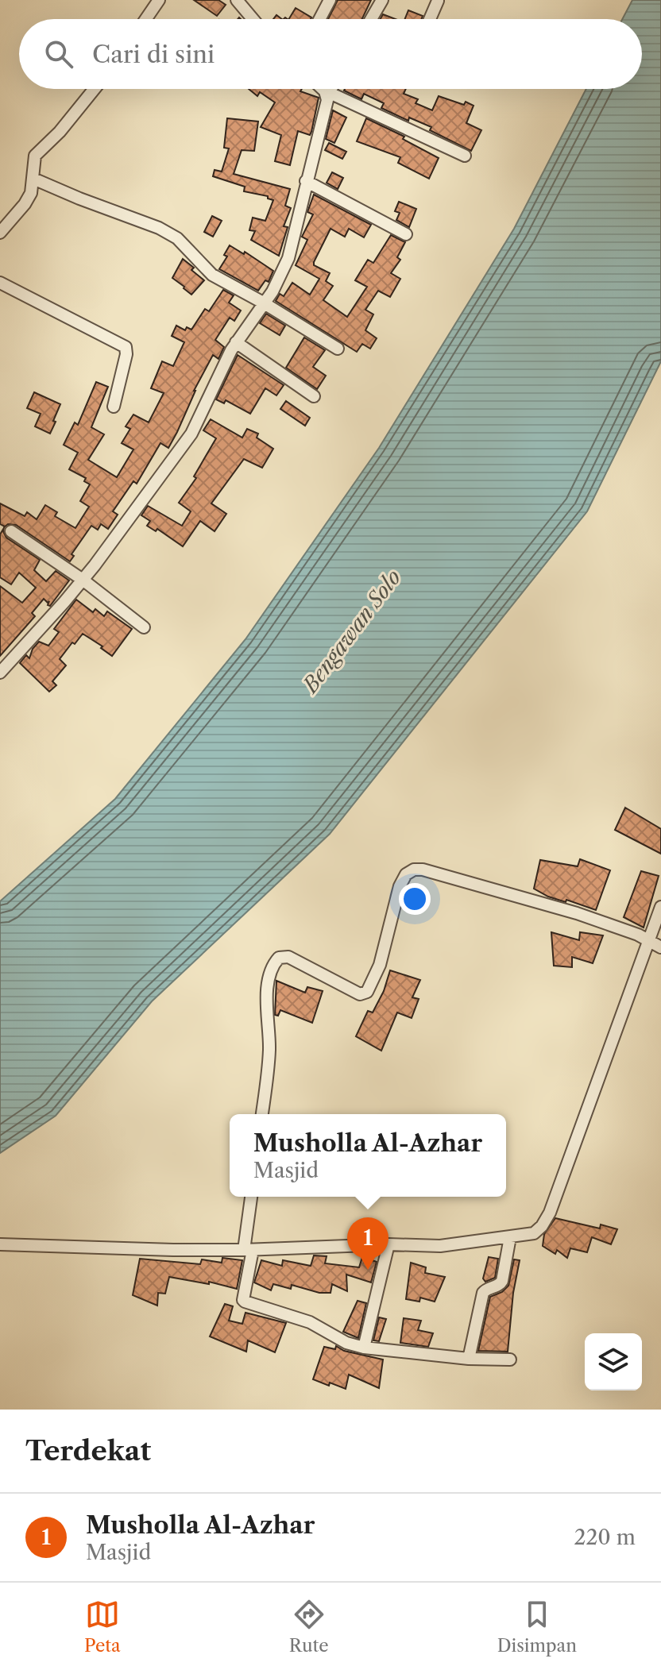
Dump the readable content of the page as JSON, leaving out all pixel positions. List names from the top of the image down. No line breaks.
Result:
{"water":["Bengawan Solo"],"page":{"search":"Cari di sini","popup":["Musholla Al-Azhar","Masjid"],"pins":"1","heading":"Terdekat","list":[{"mark":"1","name":"Musholla Al-Azhar","note":"Masjid","value":"220 m"}],"nav":["Peta","Rute","Disimpan"]}}
